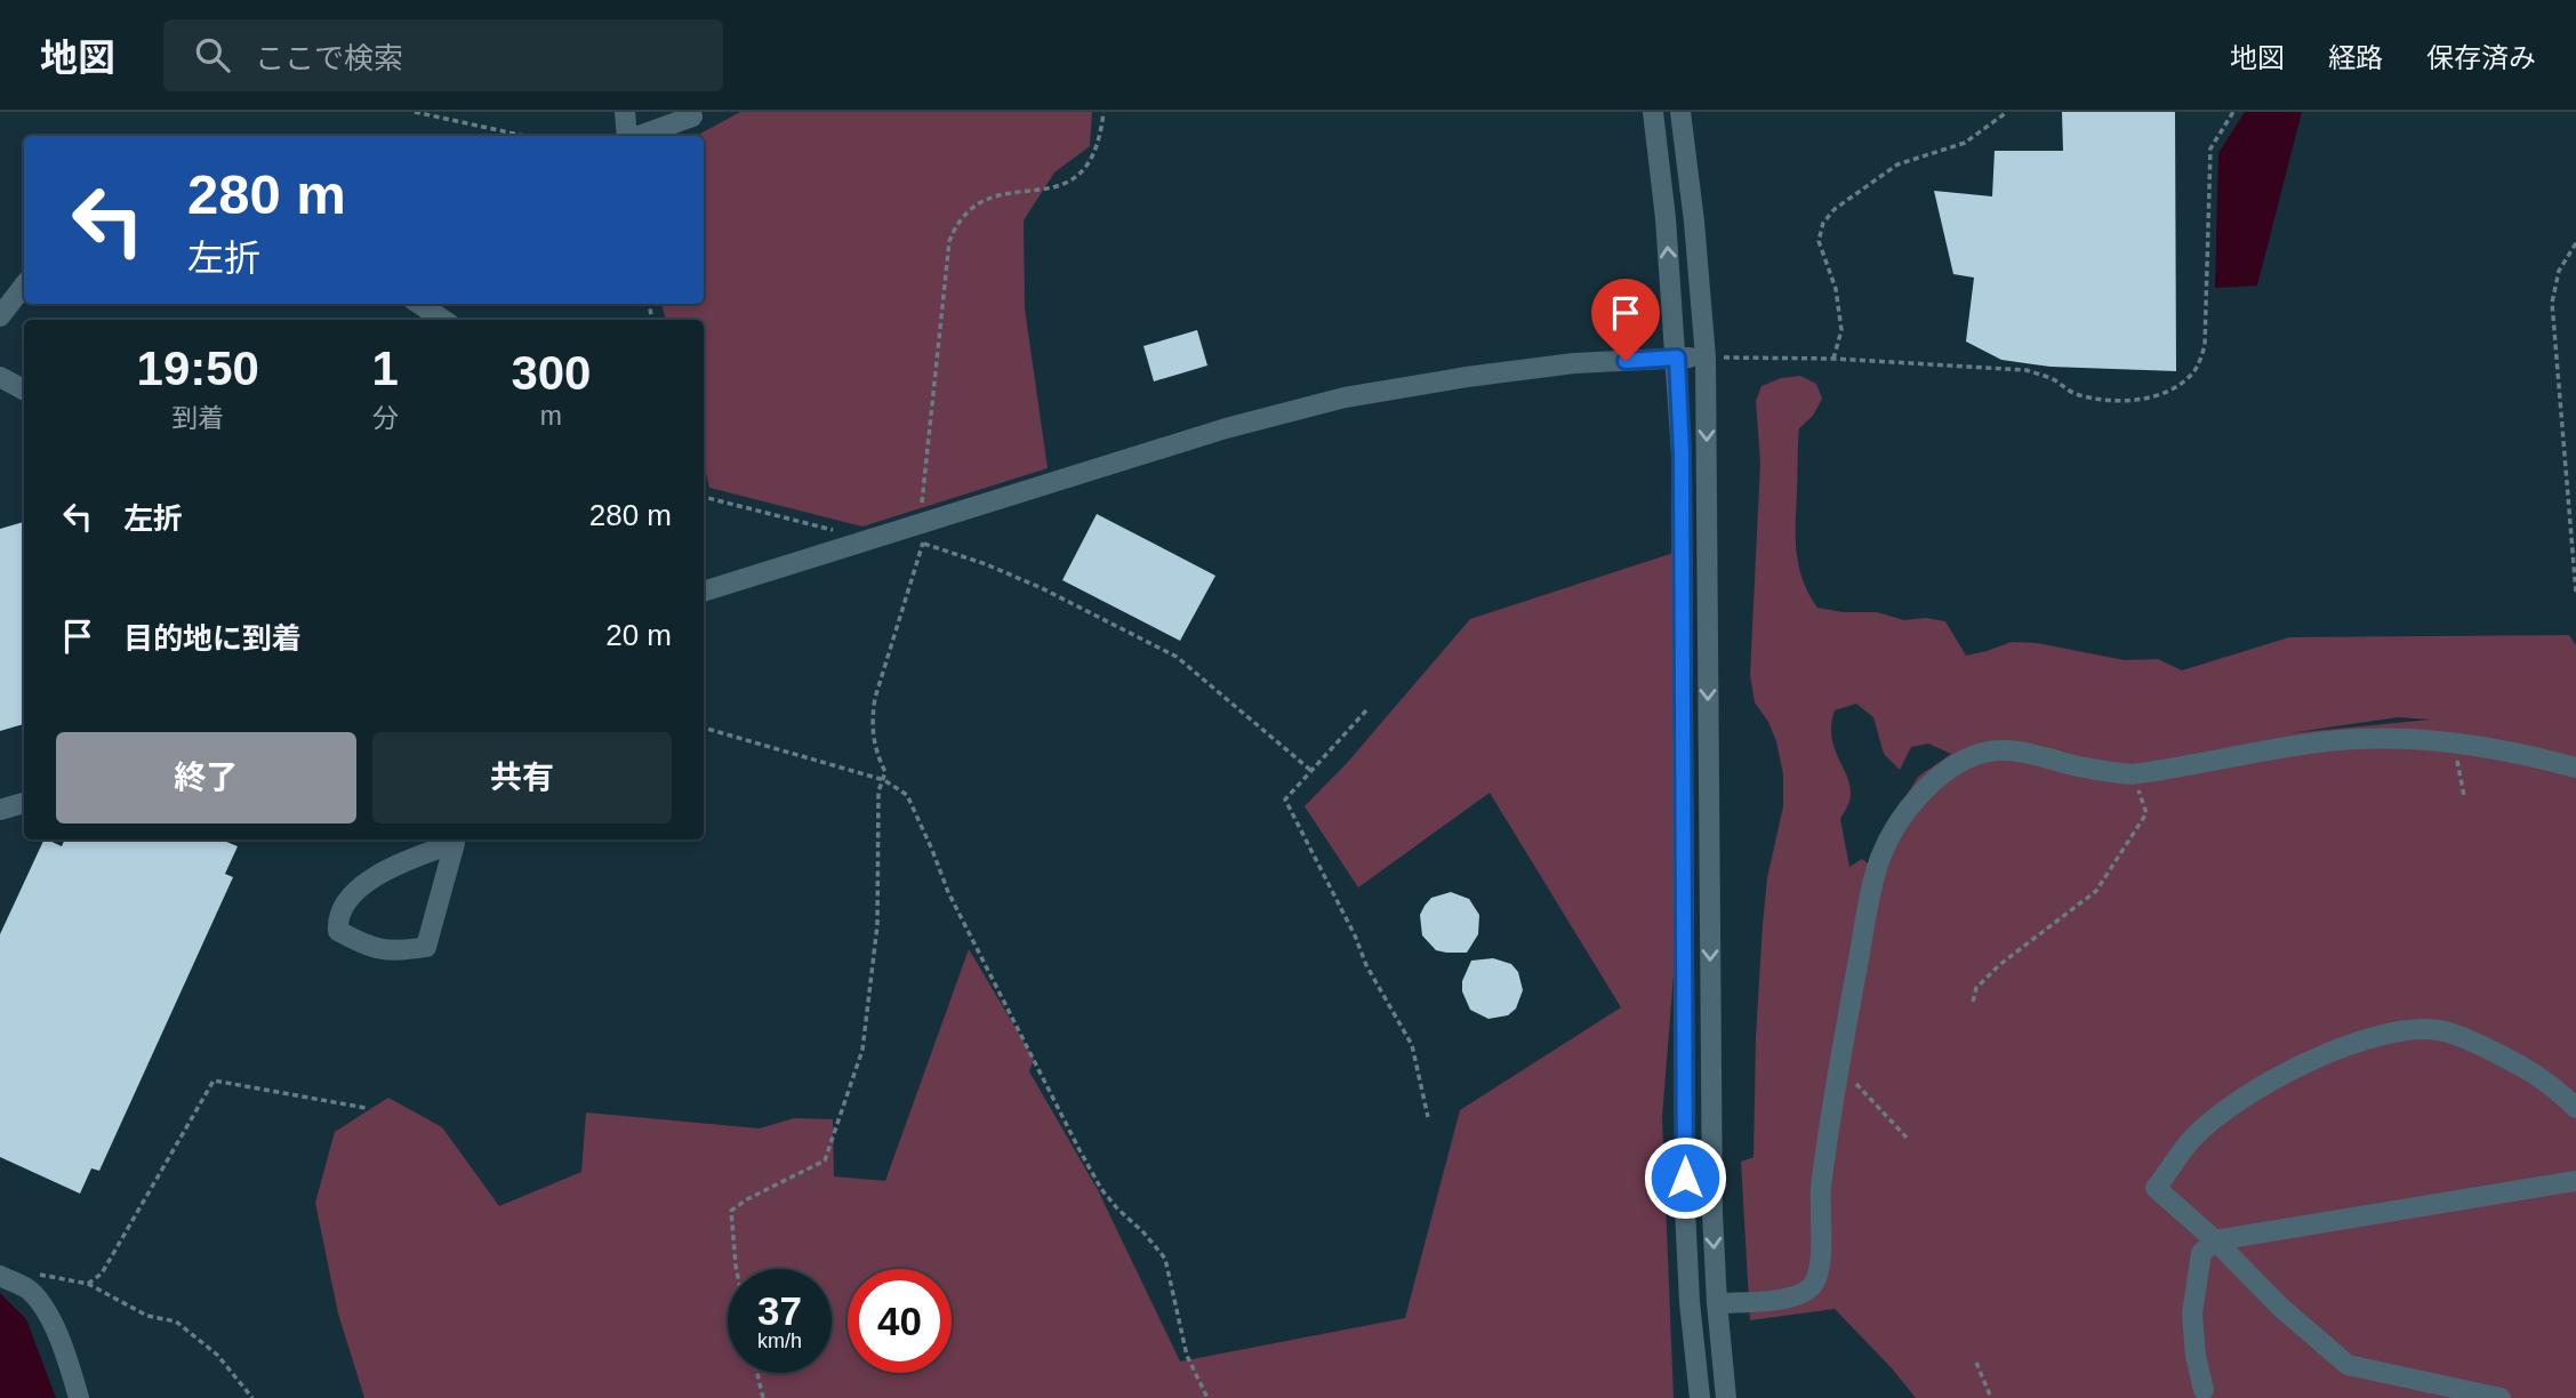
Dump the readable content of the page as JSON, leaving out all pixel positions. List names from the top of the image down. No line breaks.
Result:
{"page":{"header":"地図","search":"ここで検索","nav":["地図","経路","保存済み"],"turn":["280 m","左折"],"eta":["19:50","到着","1","分","300","m"],"list":[{"name":"左折","value":"280 m"},{"name":"目的地に到着","value":"20 m"}],"buttons":["終了","共有"],"speed":"37 km/h","limit":"40"}}
